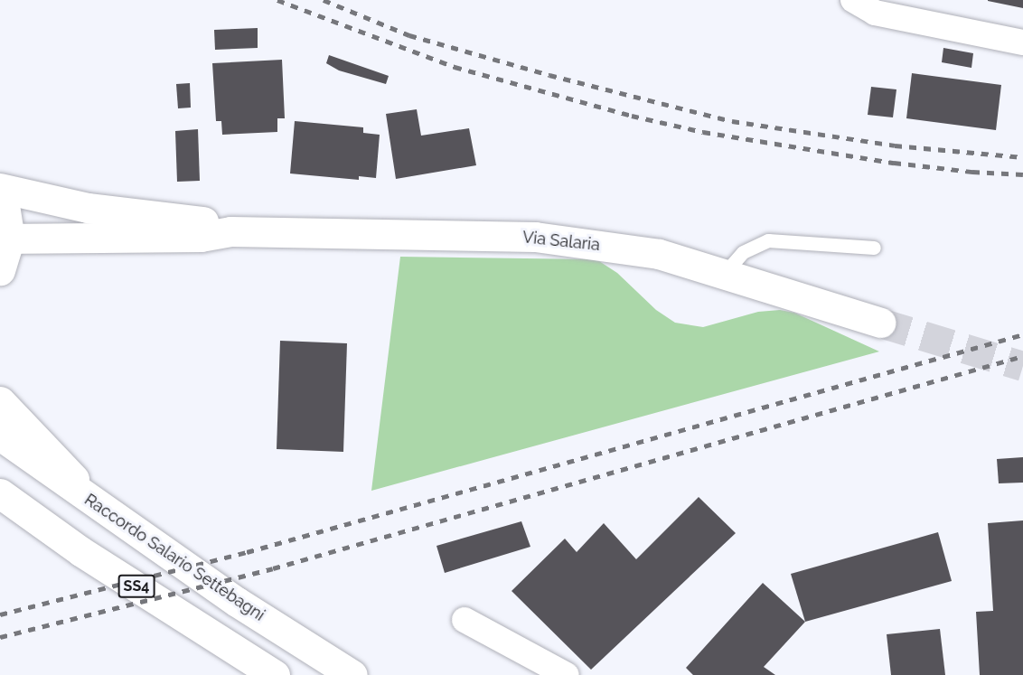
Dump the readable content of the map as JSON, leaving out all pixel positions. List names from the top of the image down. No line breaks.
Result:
{"streets":{"street":["Via Salaria","Raccordo Salario Settebagni","SS4"]}}
